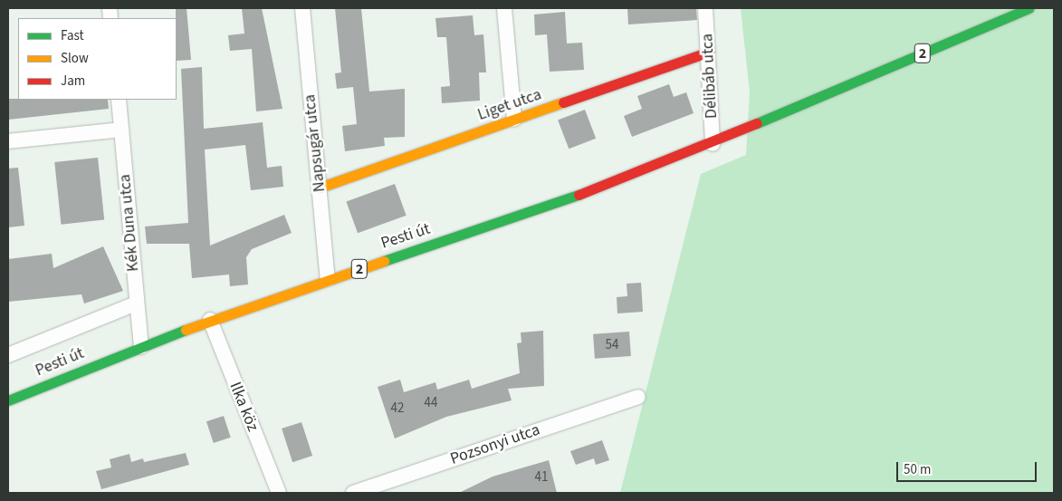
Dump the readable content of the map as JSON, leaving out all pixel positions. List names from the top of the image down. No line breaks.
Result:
{"streets":{"main road":["2","Liget utca","Pesti út"],"street":["Délibáb utca","Napsugár utca","Kék Duna utca","Ilka köz","Pozsonyi utca"]},"crossings":[["2","Délibáb utca"],["2","Pesti út"],["Délibáb utca","Liget utca"],["Délibáb utca","Pesti út"],["Liget utca","Napsugár utca"],["Napsugár utca","Pesti út"],["Kék Duna utca","Pesti út"],["Pesti út","Ilka köz"]],"house_numbers":["54","44","42","41"],"legend":["Fast","Slow","Jam"],"scale_bar":"50 m"}
